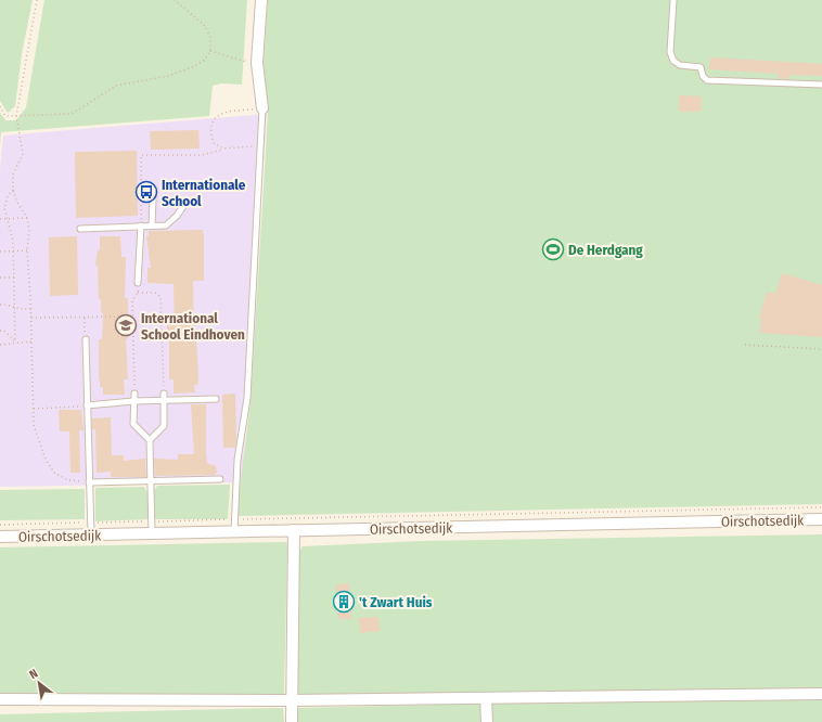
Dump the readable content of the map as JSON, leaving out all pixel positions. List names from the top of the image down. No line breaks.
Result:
{"streets":{"street":["Oirschotsedijk"]},"places":{"bus stop":["Internationale School"],"sports":["De Herdgang"],"school or university":["International School Eindhoven"],"building":["'t Zwart Huis"]},"north":"top left"}
